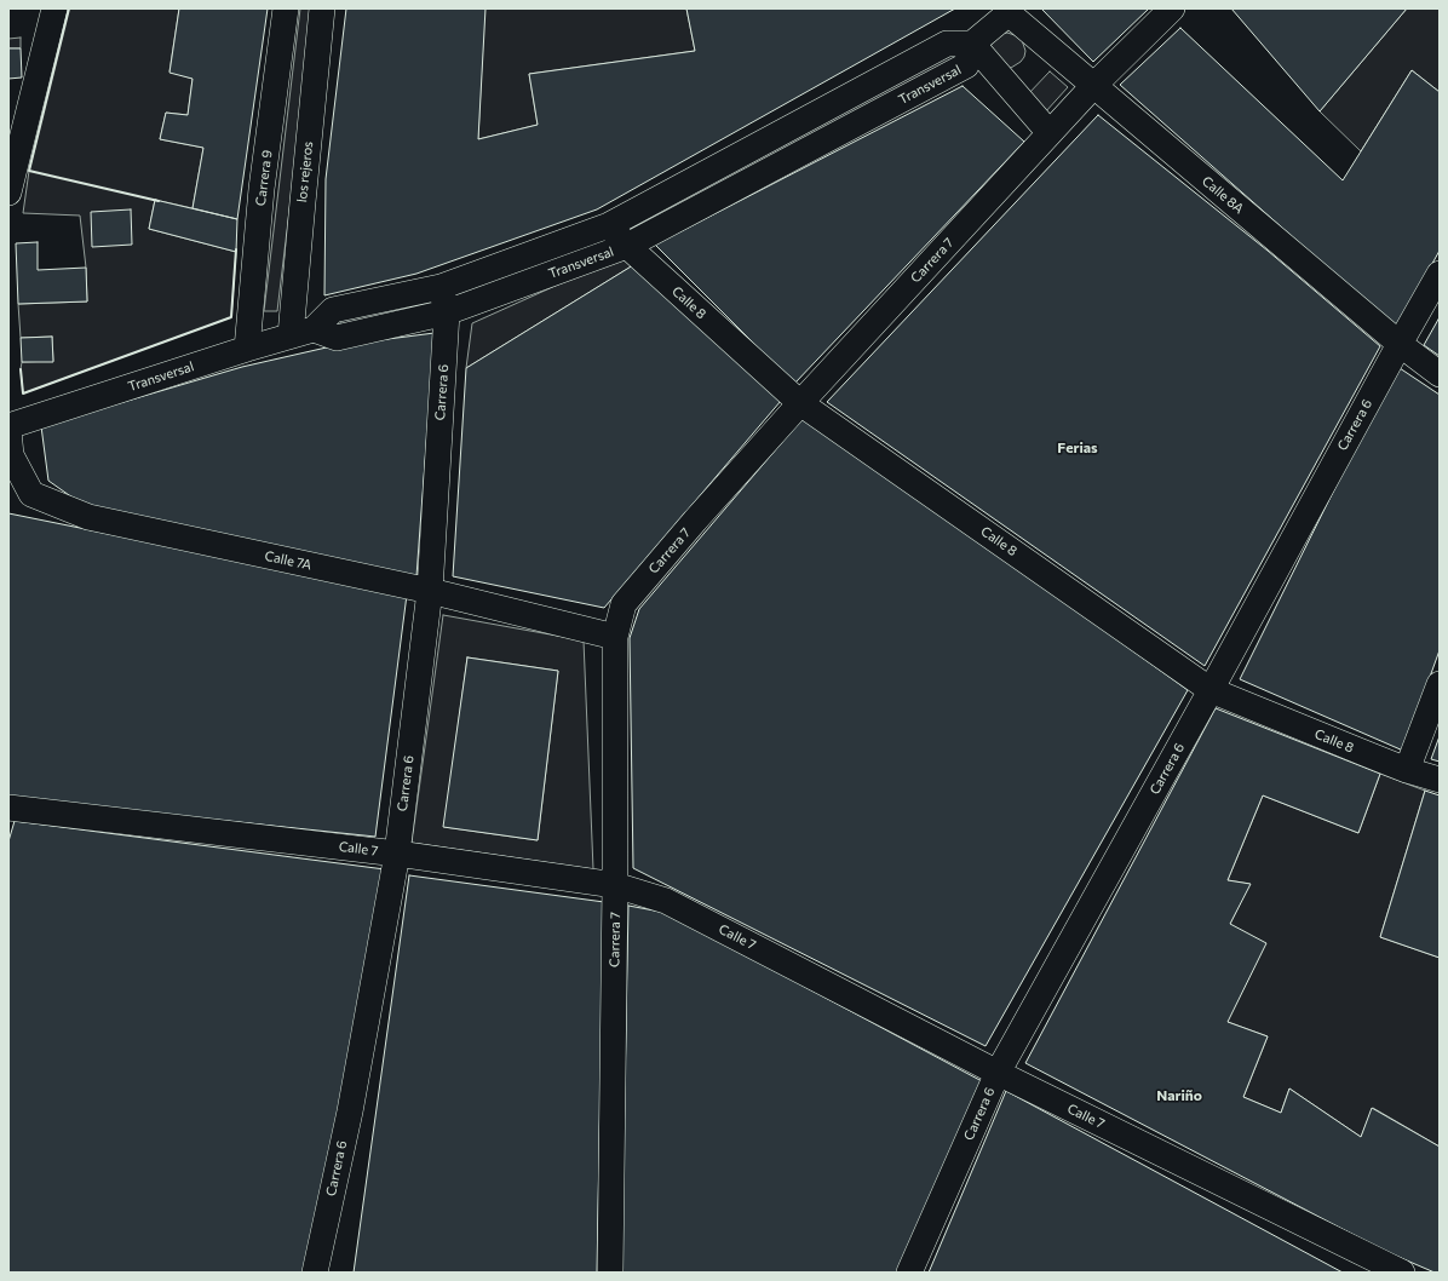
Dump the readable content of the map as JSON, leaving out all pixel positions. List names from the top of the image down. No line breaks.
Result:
{"streets":{"street":["Transversal","los rejeros","Carrera 9","Calle 8A","Carrera 7","Calle 8","Carrera 6","Calle 7A","Calle 7"]},"crossings":[["Transversal","los rejeros"],["Transversal","Carrera 9"],["Transversal","Calle 8"],["Transversal","Carrera 6"],["Transversal","Calle 7A"],["Calle 8A","Carrera 7"],["Calle 8A","Carrera 6"],["Carrera 7","Calle 8"],["Carrera 7","Calle 7A"],["Carrera 7","Calle 7"],["Calle 8","Carrera 6"],["Carrera 6","Calle 7A"],["Carrera 6","Calle 7"]],"districts":["Ferias","Nariño"]}
